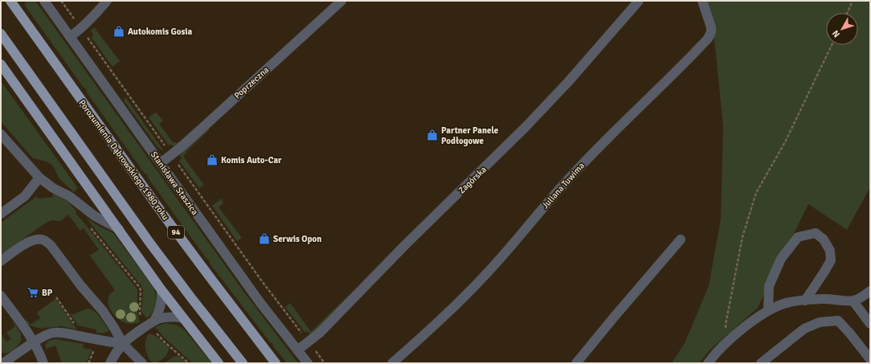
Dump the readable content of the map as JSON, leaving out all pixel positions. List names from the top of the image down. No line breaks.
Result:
{"streets":{"main road":["Porozumienia Dąbrowskiego 1980 roku","94"],"street":["Poprzeczna","Zagórska","Stanisława Staszica","Juliana Tuwima"]},"crossings":[["Poprzeczna","Stanisława Staszica"],["Zagórska","Stanisława Staszica"]],"places":{"shop":["Autokomis Gosia","Partner Panele Podłogowe","Komis Auto-Car","Serwis Opon"],"supermarket":["BP"]},"north":"bottom left"}
